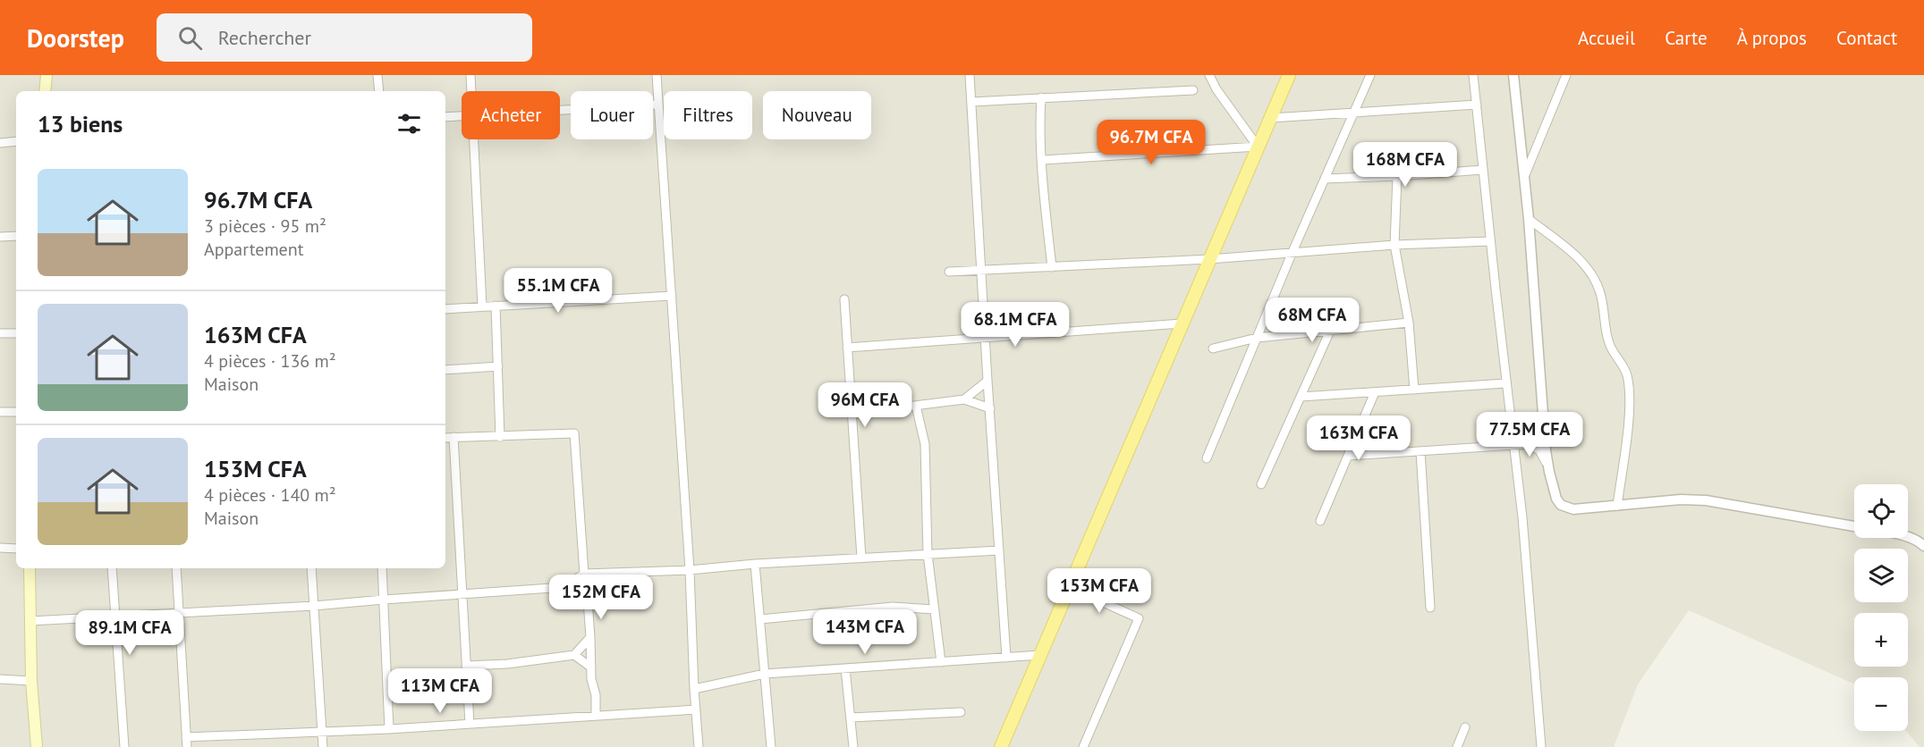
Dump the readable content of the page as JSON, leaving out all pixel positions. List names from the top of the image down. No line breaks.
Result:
{"page":{"header":"Doorstep","search":"Rechercher","nav":["Accueil","Carte","À propos","Contact"],"chip":["Acheter","Louer","Filtres","Nouveau"],"heading":"13 biens","price":["96.7M CFA","168M CFA","55.1M CFA","68M CFA","68.1M CFA","96M CFA","77.5M CFA","163M CFA","153M CFA","152M CFA","143M CFA","89.1M CFA","113M CFA"],"list":[{"name":"96.7M CFA","note":"3 pièces · 95 m² · Appartement"},{"name":"163M CFA","note":"4 pièces · 136 m² · Maison"},{"name":"153M CFA","note":"4 pièces · 140 m² · Maison"}],"map_buttons":["+","−"]}}
